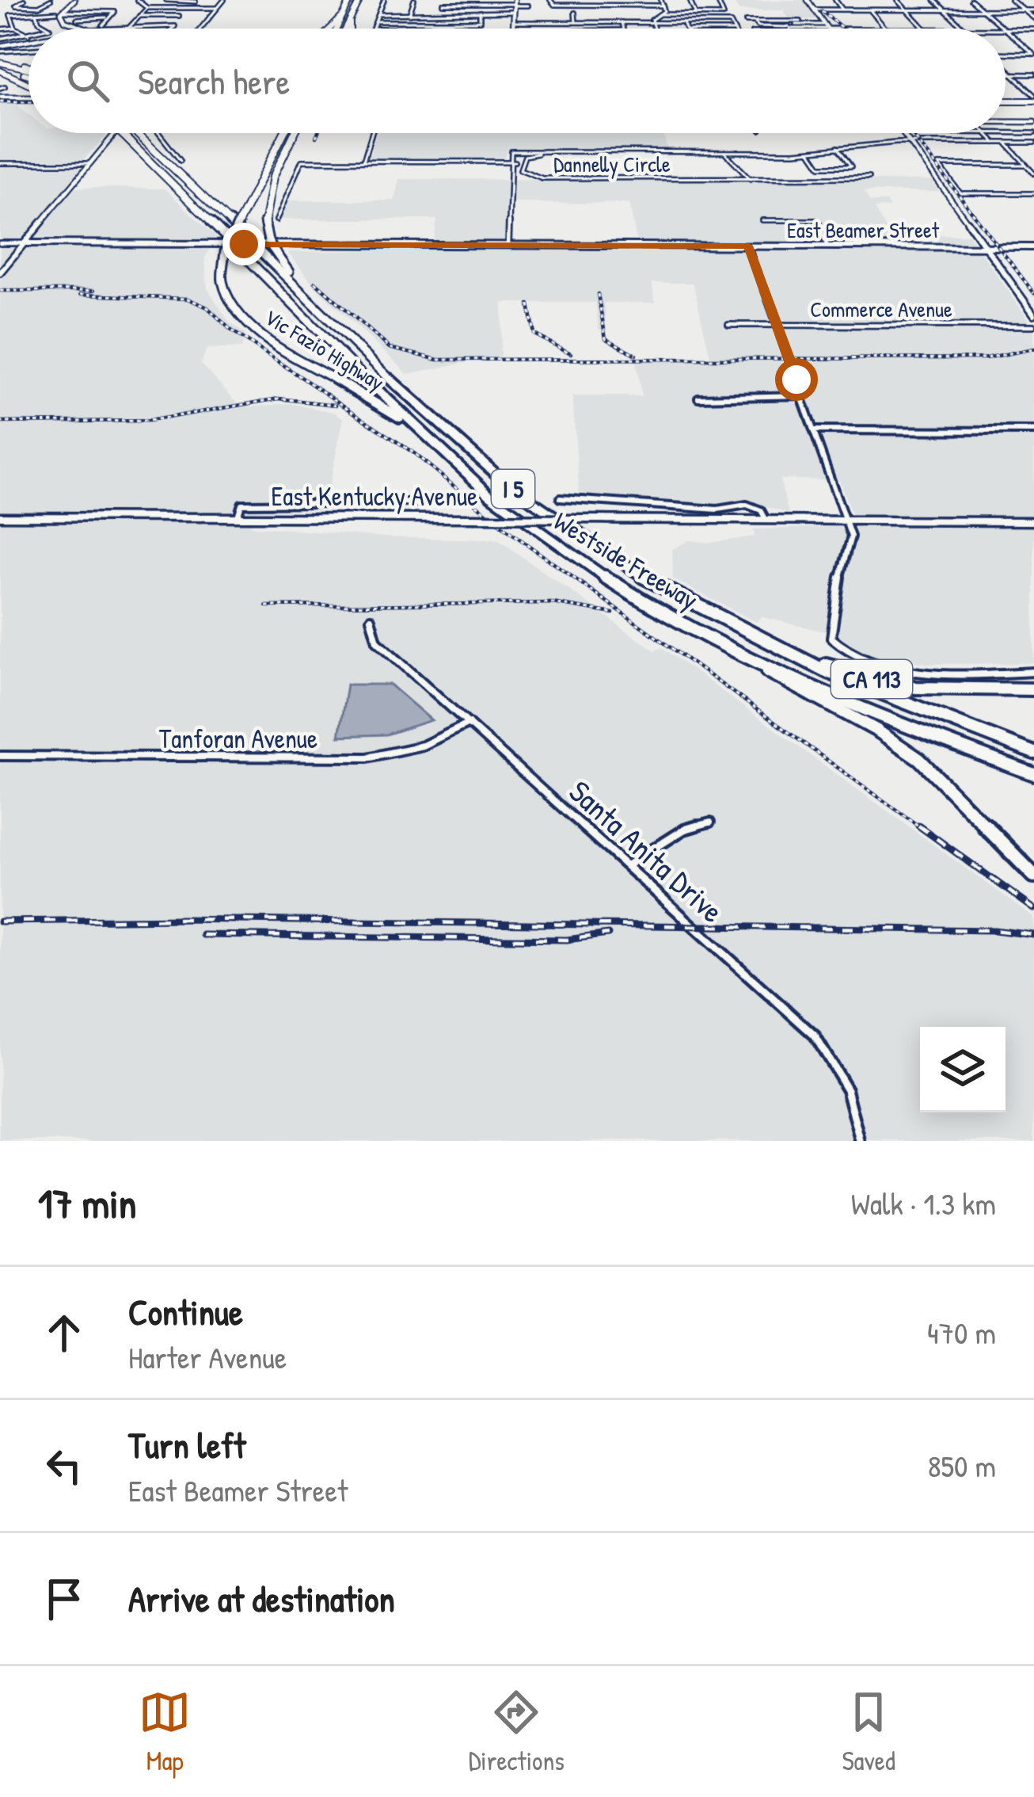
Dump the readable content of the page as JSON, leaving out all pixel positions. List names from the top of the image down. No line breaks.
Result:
{"streets":{"highway":["Vic Fazio Highway","I 5","Westside Freeway","CA 113"],"street":["Dannelly Circle","East Beamer Street","Commerce Avenue","East Kentucky Avenue","Tanforan Avenue","Santa Anita Drive"]},"crossings":[["Vic Fazio Highway","Westside Freeway"],["Westside Freeway","CA 113"],["Tanforan Avenue","Santa Anita Drive"]],"page":{"search":"Search here","heading":["17 min","Walk · 1.3 km"],"list":[["Continue","Harter Avenue","470 m"],["Turn left","East Beamer Street","850 m"],"Arrive at destination"],"nav":["Map","Directions","Saved"]}}
